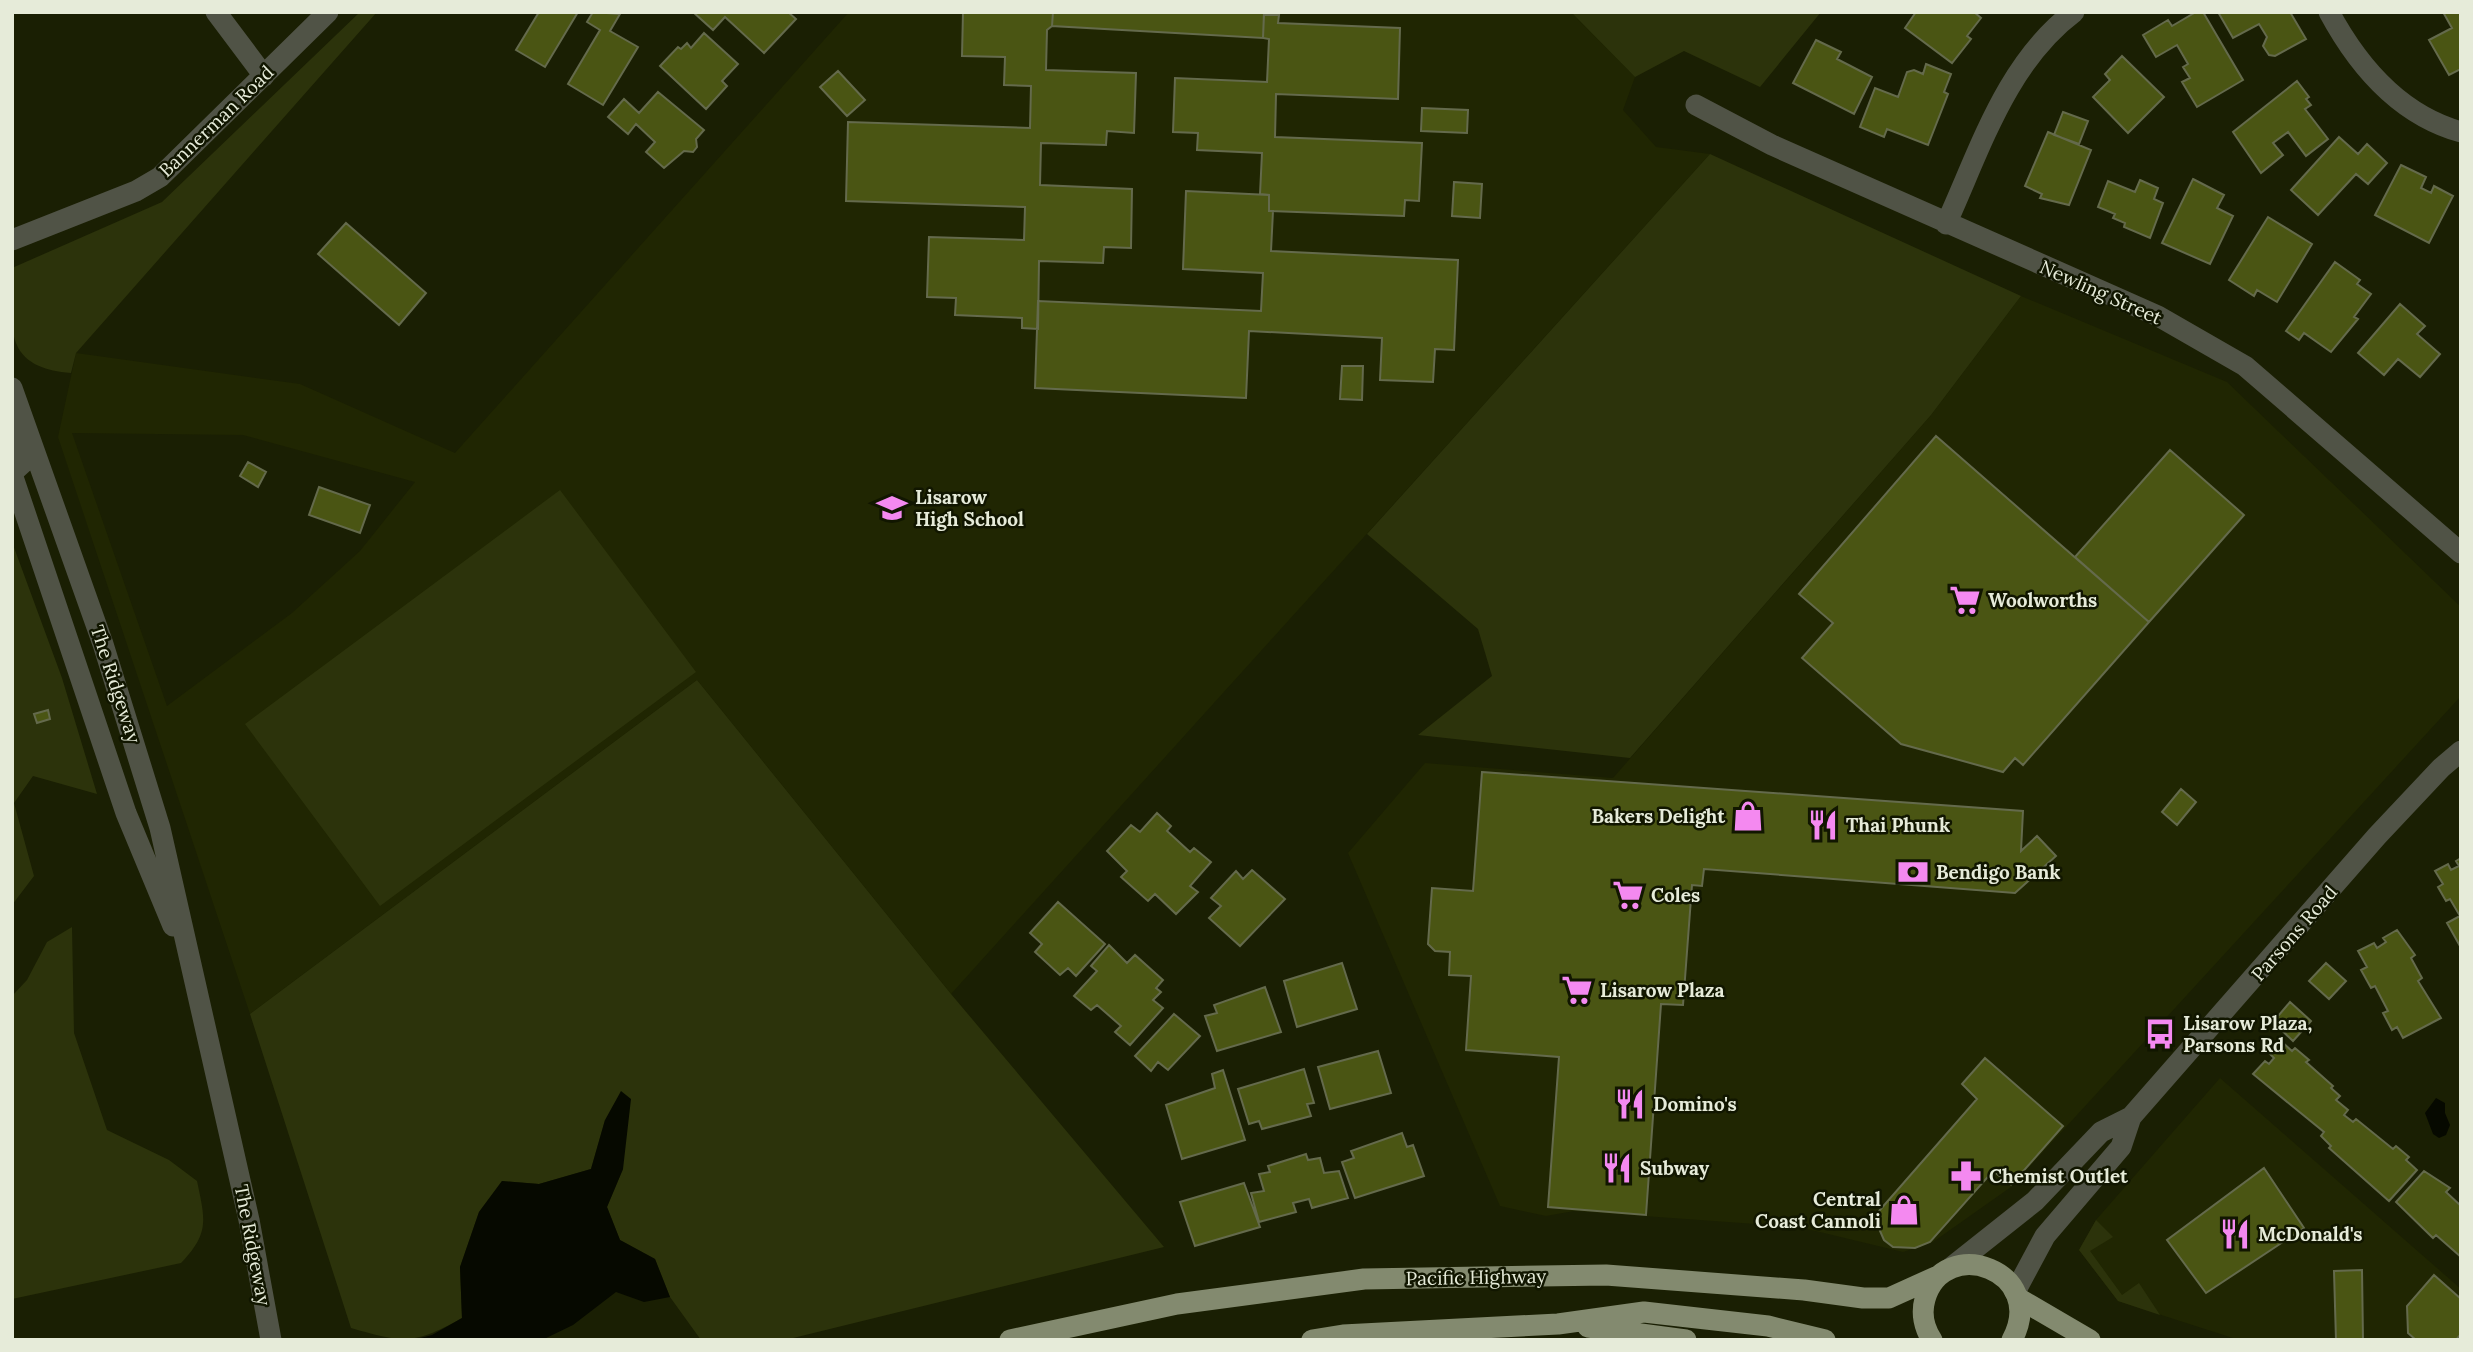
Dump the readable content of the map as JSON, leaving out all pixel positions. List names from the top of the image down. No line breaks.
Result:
{"streets":{"main road":["Pacific Highway"],"street":["Bannerman Road","Newling Street","The Ridgeway","Parsons Road"]},"crossings":[["Parsons Road","Pacific Highway"]],"places":{"school or university":["Lisarow High School"],"supermarket":["Woolworths","Coles","Lisarow Plaza"],"shop":["Bakers Delight","Central Coast Cannoli"],"restaurant":["Thai Phunk","Domino's","Subway","McDonald's"],"bank":["Bendigo Bank"],"bus stop":["Lisarow Plaza, Parsons Rd"],"pharmacy":["Chemist Outlet"]}}
